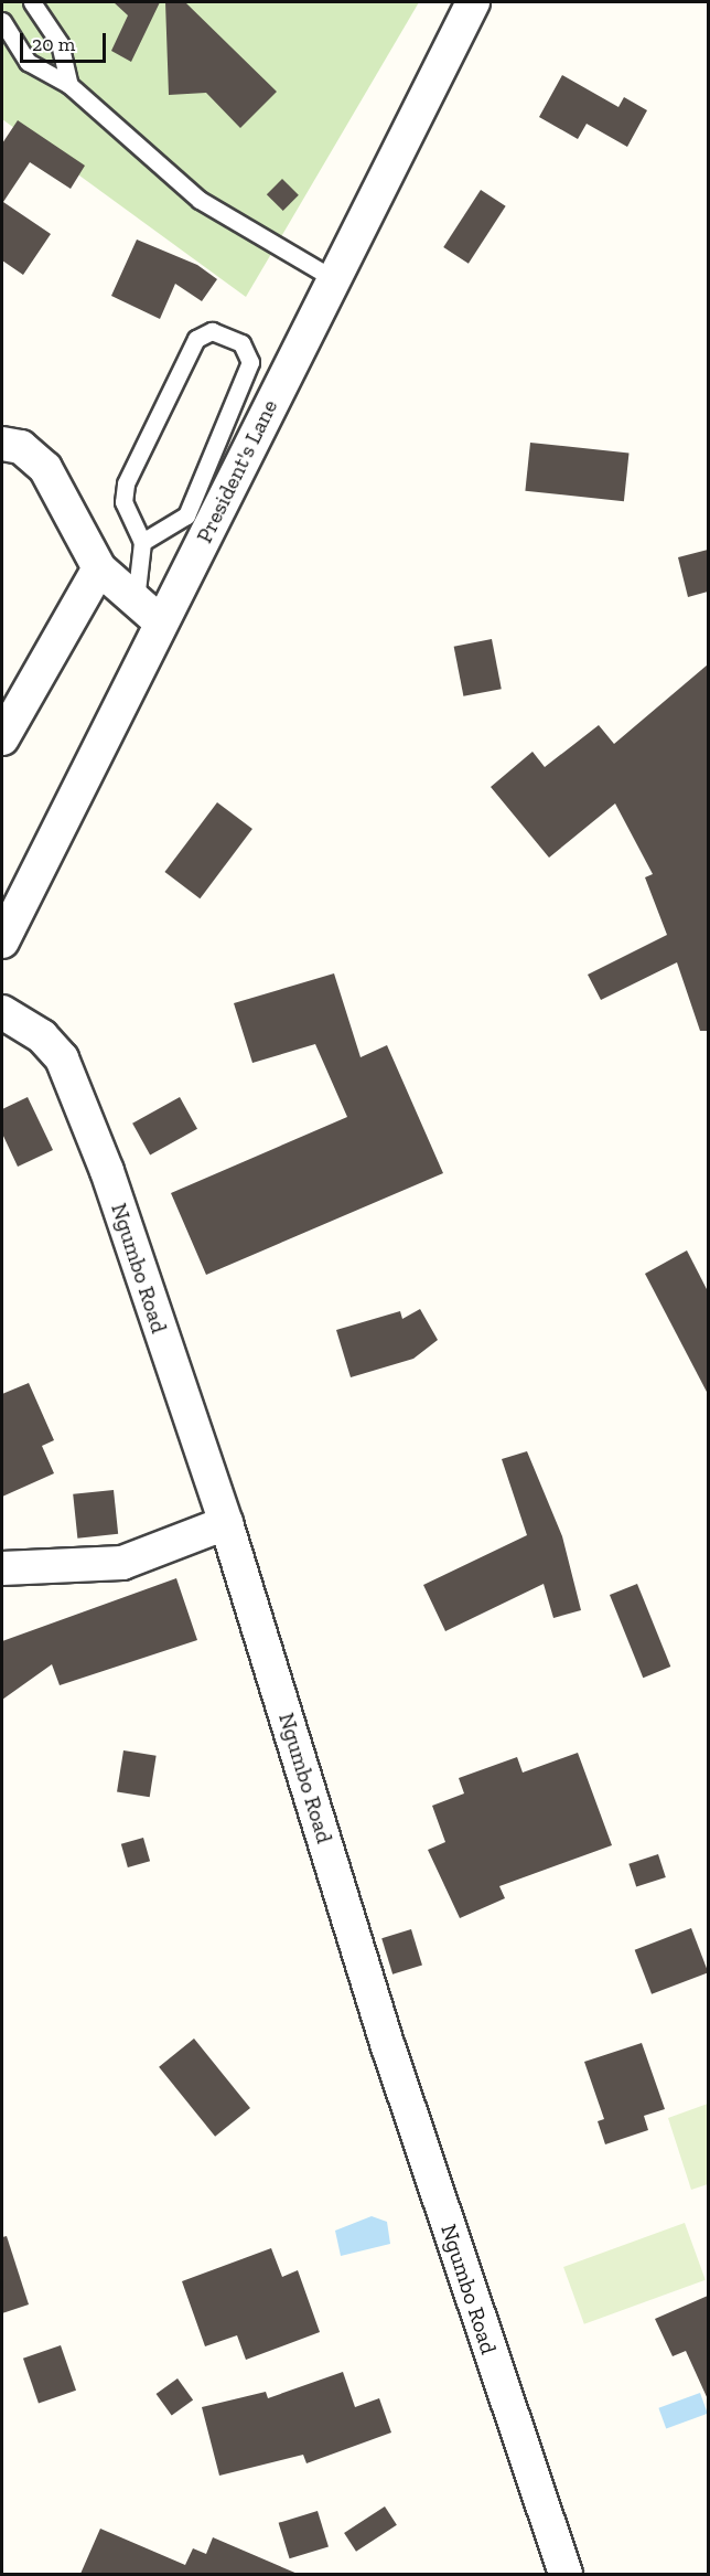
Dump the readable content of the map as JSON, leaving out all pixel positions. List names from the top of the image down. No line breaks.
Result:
{"streets":{"street":["President's Lane","Ngumbo Road"]},"scale_bar":"20 m"}
